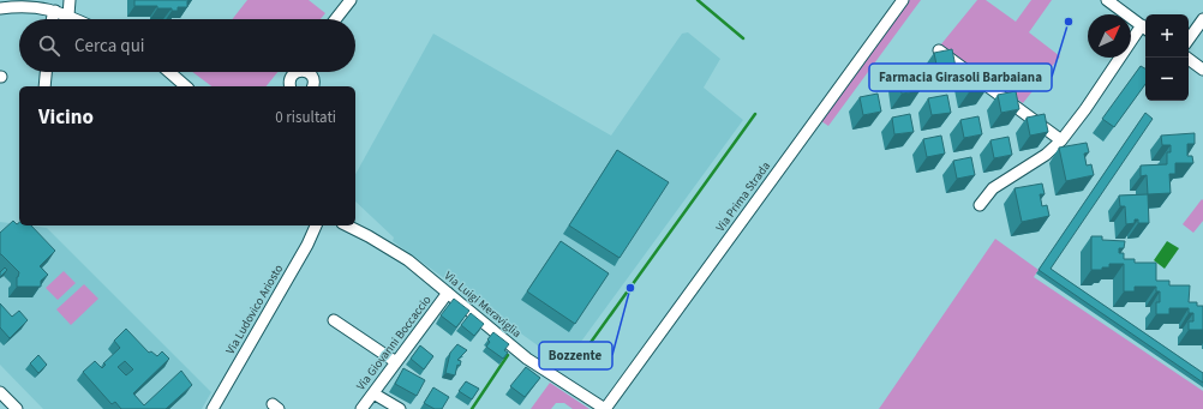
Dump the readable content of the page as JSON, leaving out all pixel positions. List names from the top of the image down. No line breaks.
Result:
{"streets":{"street":["Via Prima Strada","Via Luigi Meraviglia","Via Ludovico Ariosto","Via Giovanni Boccaccio"]},"crossings":[["Via Prima Strada","Via Luigi Meraviglia"],["Via Luigi Meraviglia","Via Giovanni Boccaccio"]],"places":["Farmacia Girasoli Barbaiana","Bozzente"],"north":"top right","page":{"map_buttons":["+","−"],"search":"Cerca qui","heading":["Vicino","0 risultati"]}}
